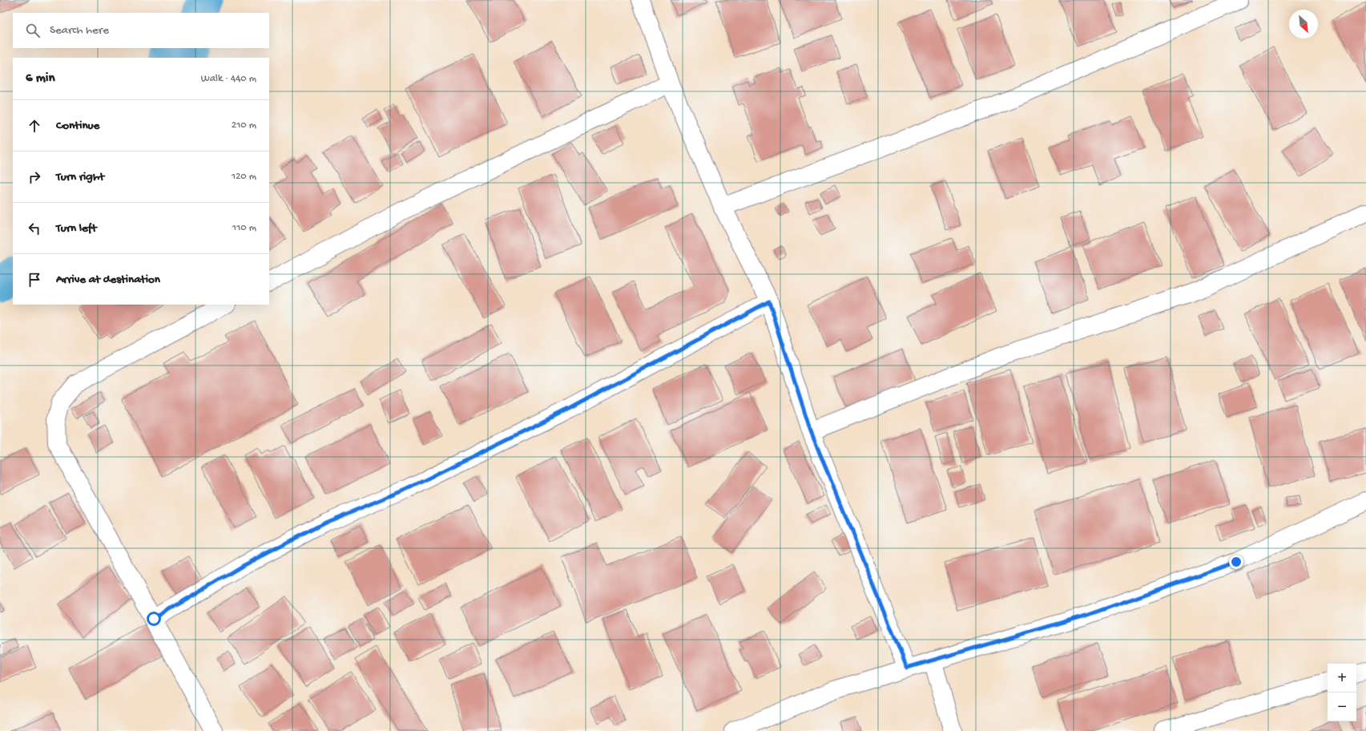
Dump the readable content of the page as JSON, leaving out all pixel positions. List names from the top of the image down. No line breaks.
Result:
{"north":"bottom right","page":{"search":"Search here","heading":["6 min","Walk · 440 m"],"list":[["Continue","210 m"],["Turn right","120 m"],["Turn left","110 m"],"Arrive at destination"],"map_buttons":["+","−"]}}
